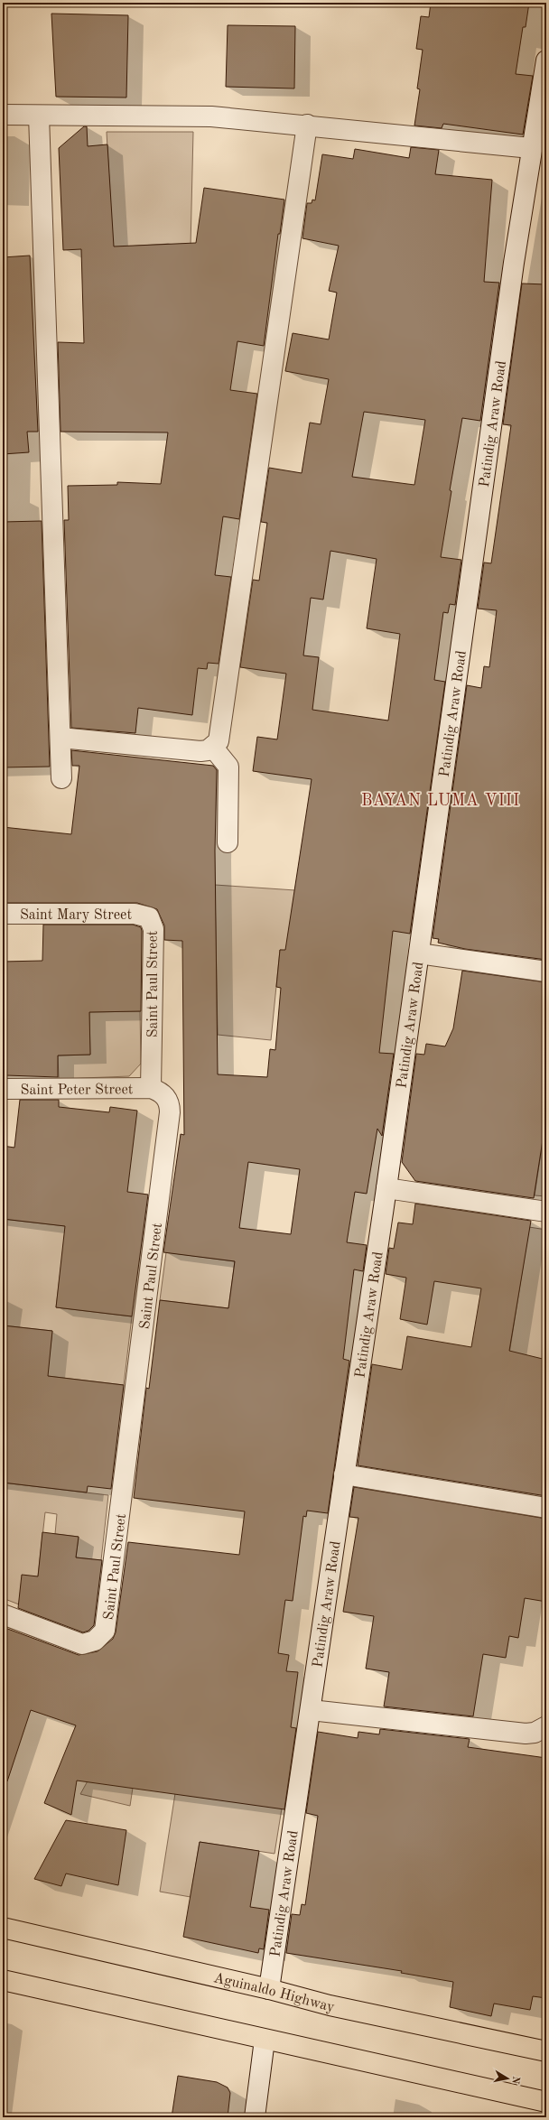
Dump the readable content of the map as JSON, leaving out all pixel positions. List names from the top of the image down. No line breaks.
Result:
{"streets":{"highway":["Aguinaldo Highway"],"street":["Patindig Araw Road","Saint Mary Street","Saint Paul Street","Saint Peter Street"]},"crossings":[["Patindig Araw Road","Aguinaldo Highway"],["Saint Mary Street","Saint Paul Street"],["Saint Paul Street","Saint Peter Street"]],"districts":["BAYAN LUMA VIII"],"north":"right"}
